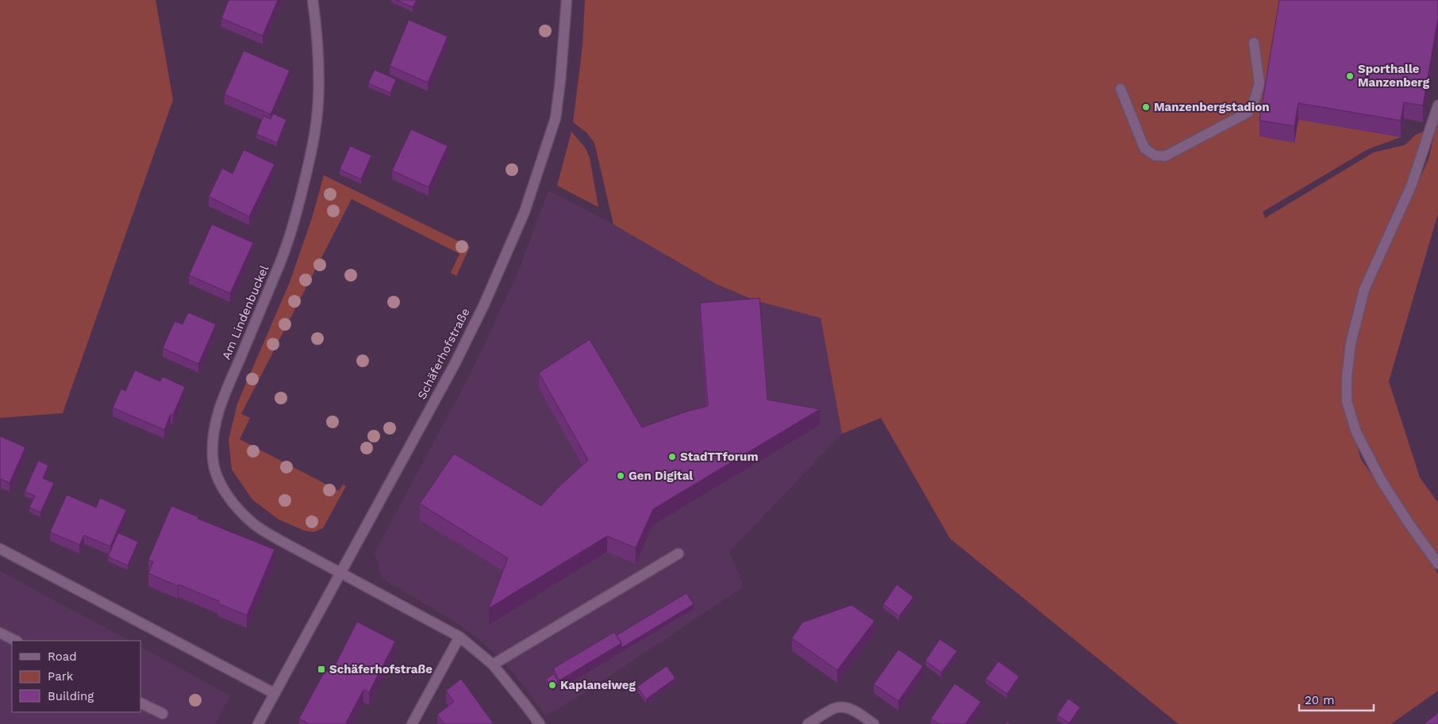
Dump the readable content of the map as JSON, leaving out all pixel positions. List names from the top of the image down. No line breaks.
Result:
{"streets":{"street":["Am Lindenbuckel","Schäferhofstraße"]},"crossings":[["Am Lindenbuckel","Schäferhofstraße"]],"places":{"other":["Sporthalle Manzenberg","Manzenbergstadion","StadTTforum","Gen Digital","Kaplaneiweg"],"transit":["Schäferhofstraße"]},"legend":["Road","Park","Building"],"scale_bar":"20 m"}
